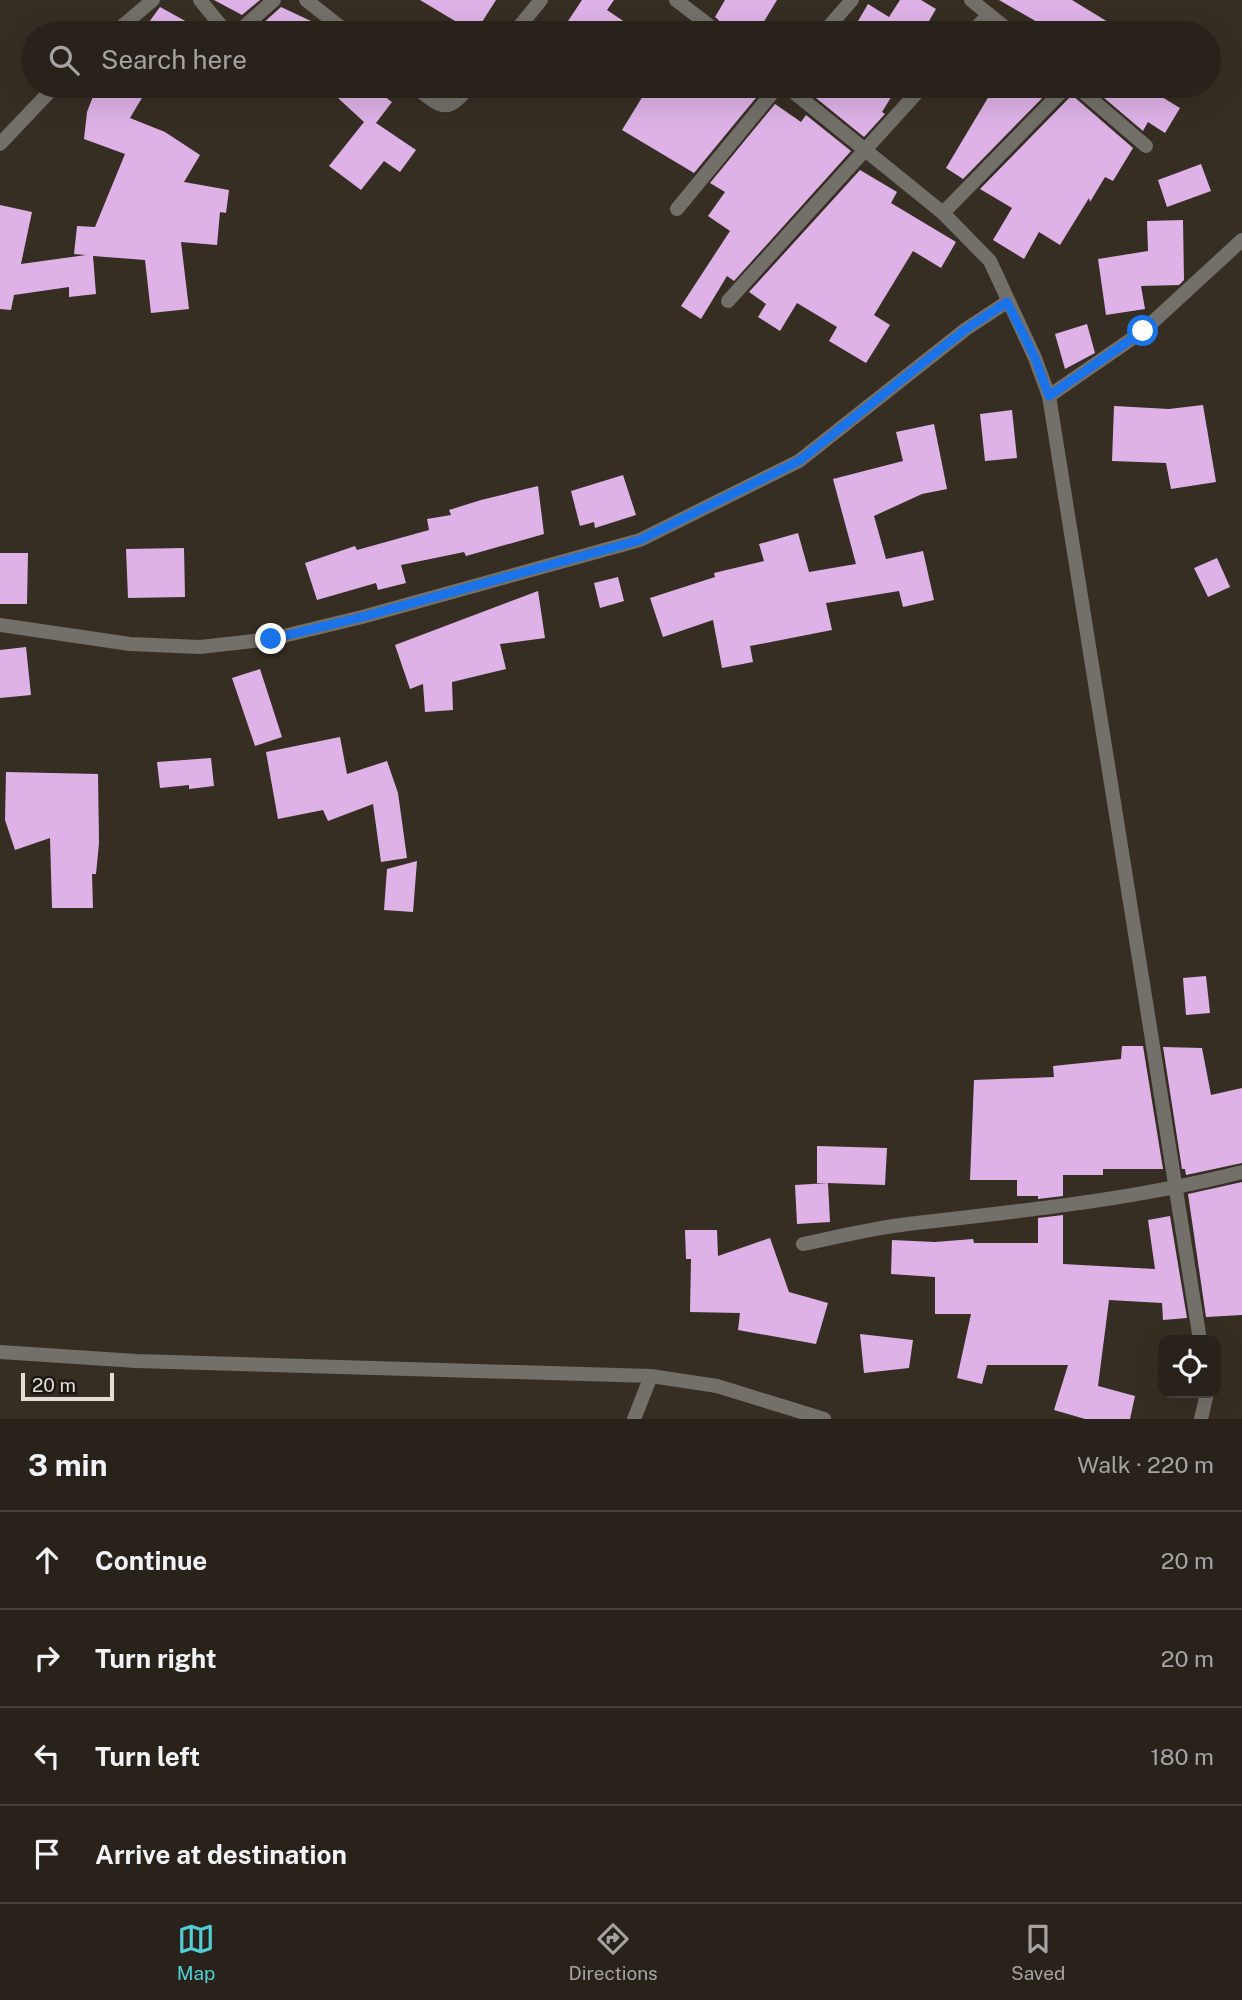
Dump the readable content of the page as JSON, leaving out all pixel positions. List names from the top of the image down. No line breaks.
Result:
{"scale_bar":"20 m","page":{"search":"Search here","scale":"20 m","heading":["3 min","Walk · 220 m"],"list":[["Continue","20 m"],["Turn right","20 m"],["Turn left","180 m"],"Arrive at destination"],"nav":["Map","Directions","Saved"]}}
